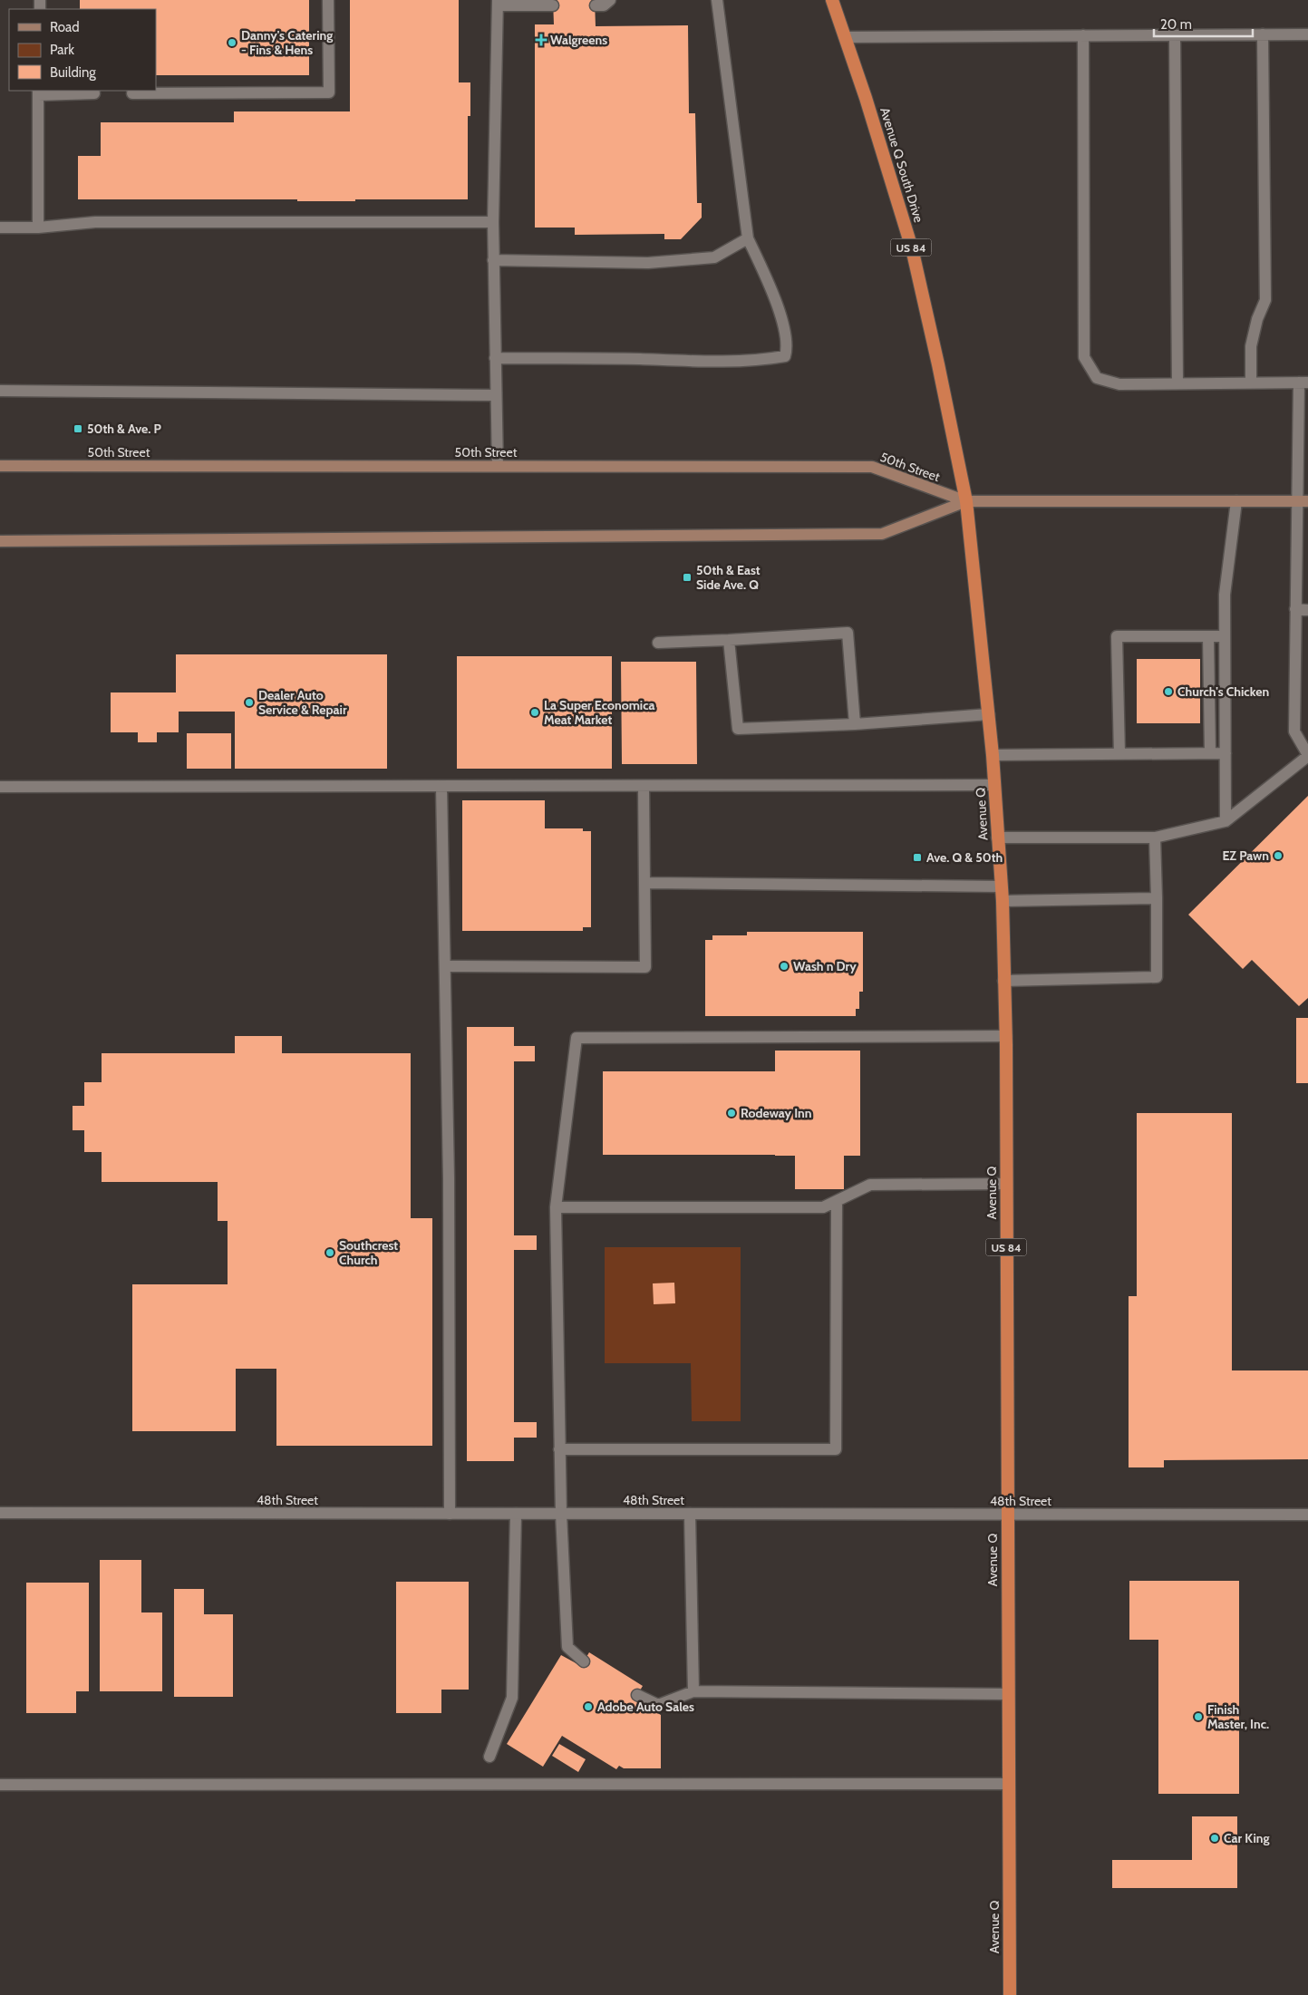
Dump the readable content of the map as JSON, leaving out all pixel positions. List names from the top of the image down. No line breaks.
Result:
{"streets":{"highway":["Avenue Q South Drive","US 84","Avenue Q"],"main road":["50th Street"],"street":["48th Street"]},"crossings":[["Avenue Q South Drive","50th Street"],["Avenue Q South Drive","Avenue Q"],["50th Street","Avenue Q"],["Avenue Q","48th Street"]],"places":{"health":["Walgreens"],"other":["Danny's Catering - Fins & Hens","Church's Chicken","Dealer Auto Service & Repair","La Super Economica Meat Market","EZ Pawn","Wash n Dry","Rodeway Inn","Southcrest Church","Adobe Auto Sales","Finish Master, Inc.","Car King"],"transit":["50th & Ave. P","50th & East Side Ave. Q","Ave. Q & 50th"]},"legend":["Road","Park","Building"],"scale_bar":"20 m"}
